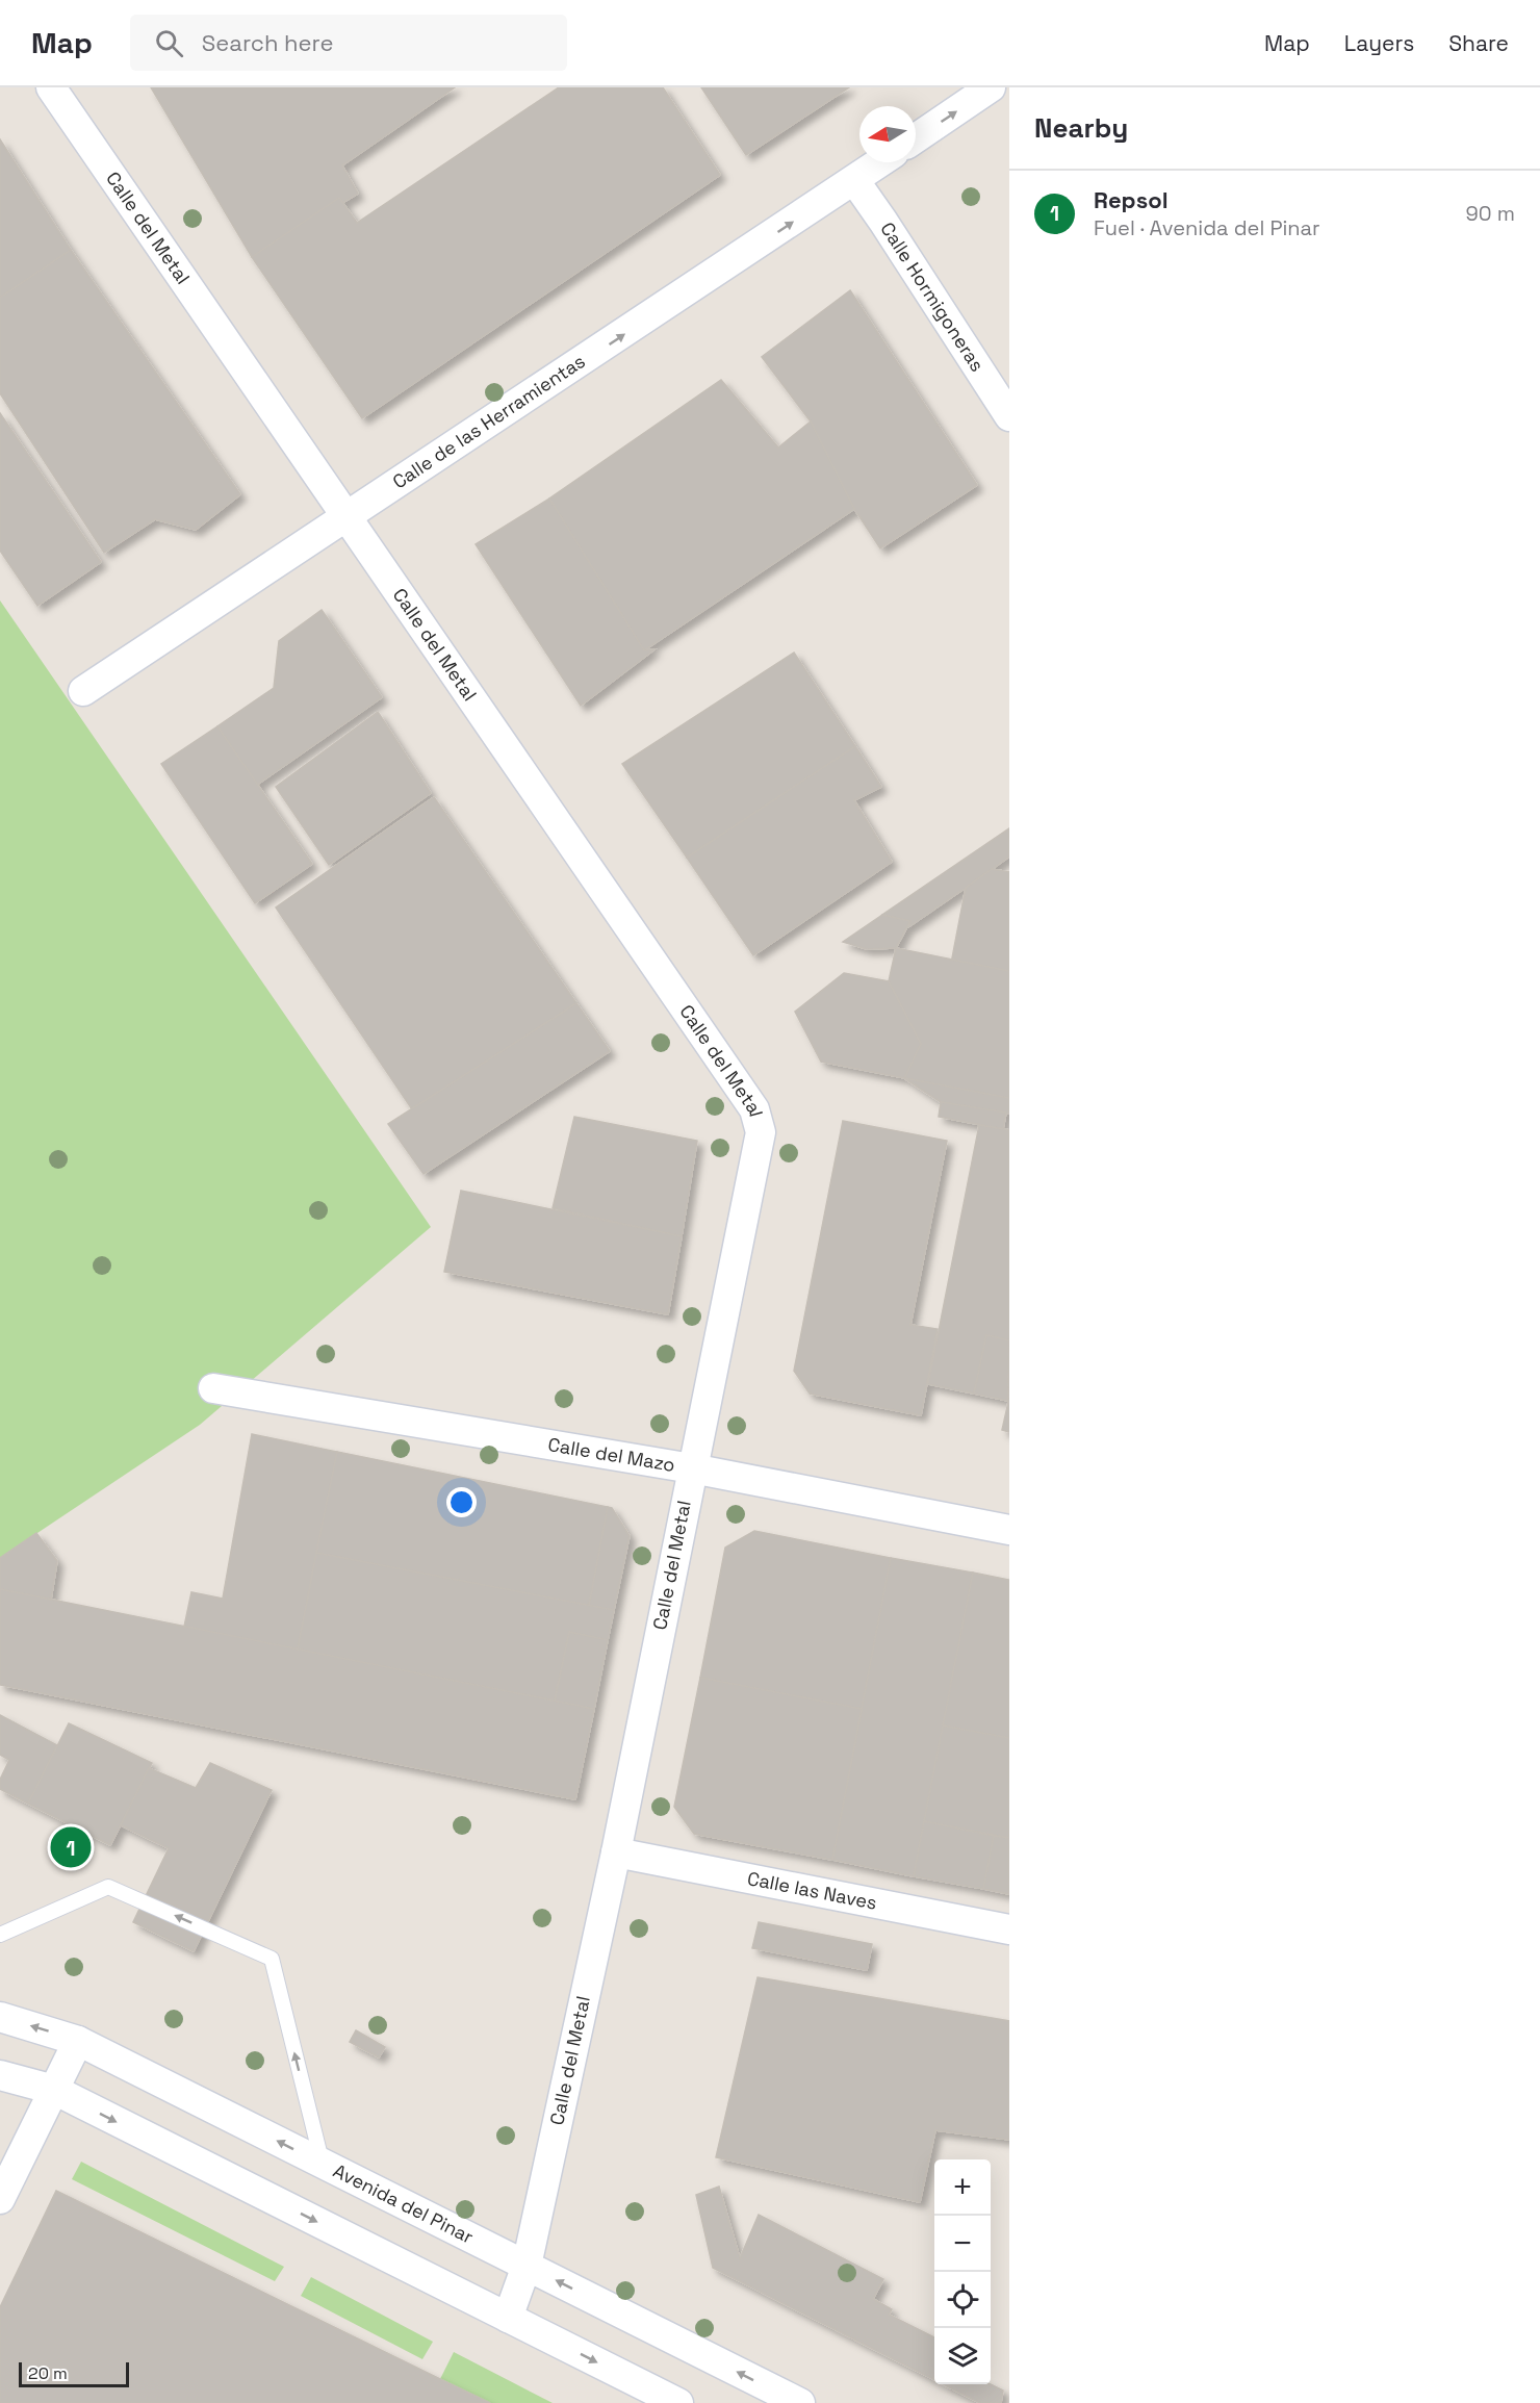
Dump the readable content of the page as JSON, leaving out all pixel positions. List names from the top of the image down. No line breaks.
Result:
{"streets":{"street":["Calle del Metal","Calle Hormigoneras","Calle de las Herramientas","Calle del Mazo","Calle las Naves","Avenida del Pinar"]},"crossings":[["Calle del Metal","Calle de las Herramientas"],["Calle del Metal","Calle del Mazo"],["Calle del Metal","Calle las Naves"],["Calle del Metal","Avenida del Pinar"],["Calle Hormigoneras","Calle de las Herramientas"]],"one_way":["Calle de las Herramientas"],"scale_bar":"20 m","north":"left","page":{"header":"Map","search":"Search here","nav":["Map","Layers","Share"],"heading":"Nearby","list":[{"mark":"1","name":"Repsol","note":"Fuel · Avenida del Pinar","value":"90 m"}],"pins":"1","map_buttons":["+","−"],"scale":"20 m"}}
